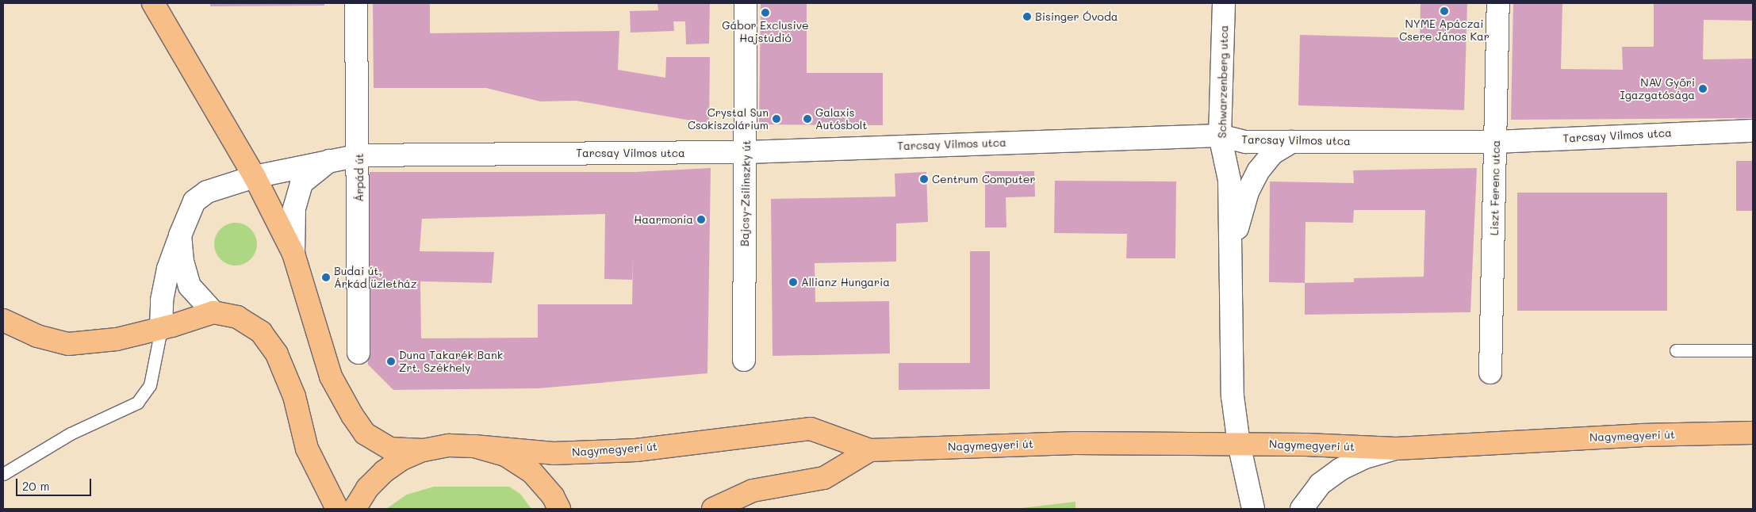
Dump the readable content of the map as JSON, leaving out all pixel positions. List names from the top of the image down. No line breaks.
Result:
{"streets":{"main road":["Nagymegyeri út"],"street":["Schwarzenberg utca","Tarcsay Vilmos utca","Árpád út","Liszt Ferenc utca","Bajcsy-Zsilinszky út"]},"crossings":[["Schwarzenberg utca","Tarcsay Vilmos utca"],["Schwarzenberg utca","Nagymegyeri út"],["Tarcsay Vilmos utca","Árpád út"],["Tarcsay Vilmos utca","Liszt Ferenc utca"],["Tarcsay Vilmos utca","Bajcsy-Zsilinszky út"]],"places":["NYME Apáczai Csere János Kar","Gábor Exclusive Hajstúdió","Bisinger Óvoda","NAV Győri Igazgatósága","Crystal Sun Csokiszolárium","Galaxis Autósbolt","Centrum Computer","Haarmonia","Budai út, Árkád üzletház","Allianz Hungaria","Duna Takarék Bank Zrt. Székhely"],"scale_bar":"20 m"}
